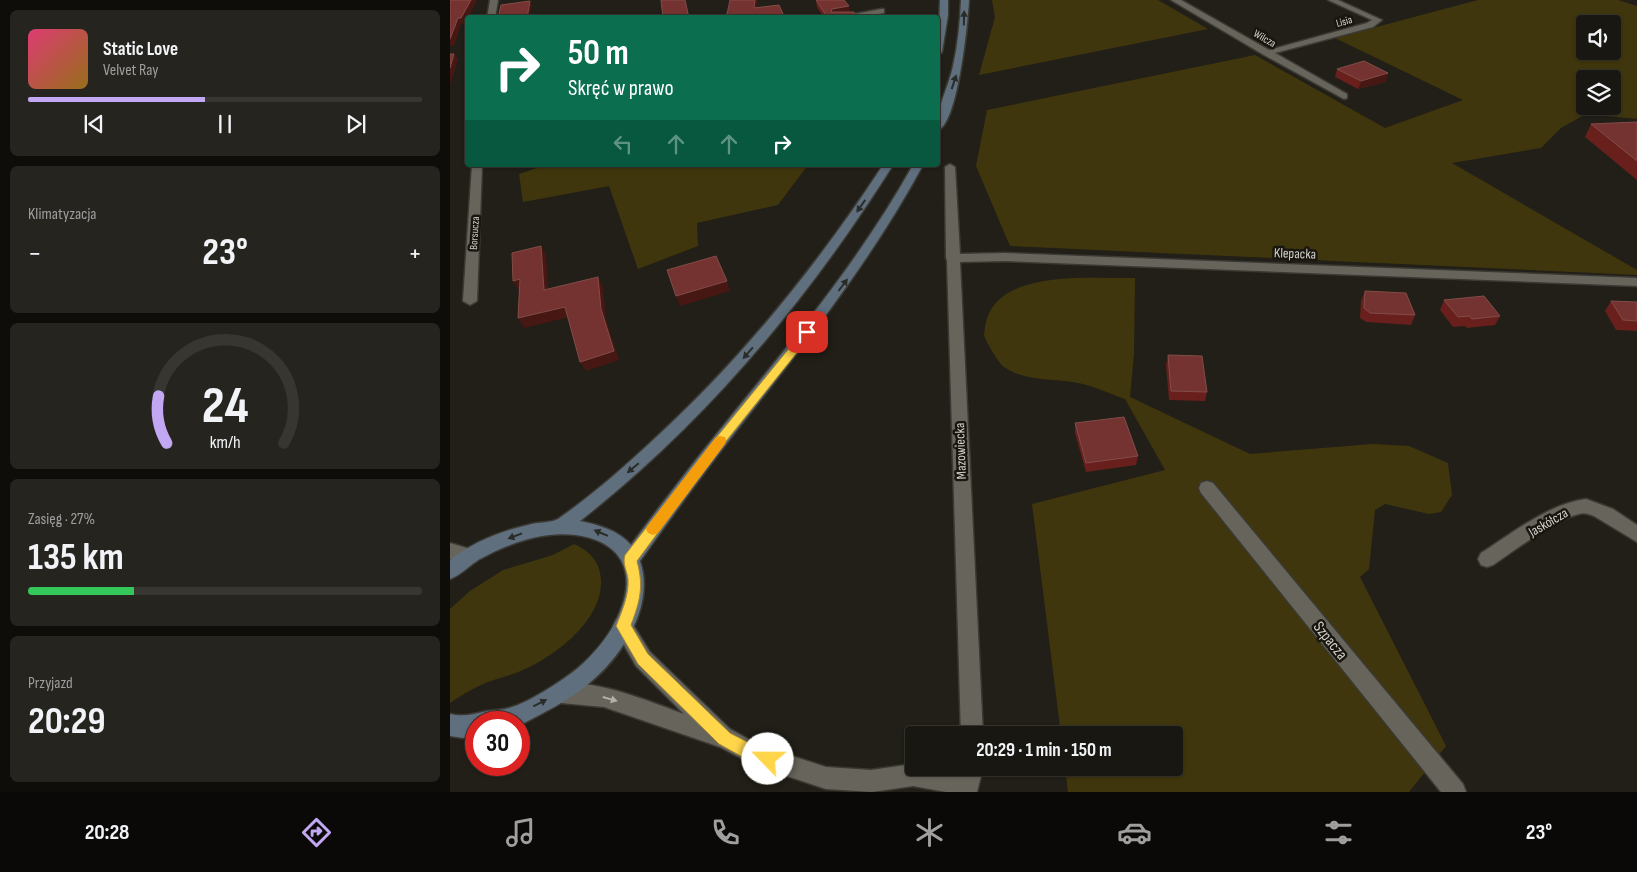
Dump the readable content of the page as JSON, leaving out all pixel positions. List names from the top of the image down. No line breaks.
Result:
{"streets":{"street":["Lisia","Wilcza","Borsucza","Klepacka","Mazowiecka","Jaskółcza","Szpacza"]},"crossings":[["Lisia","Wilcza"],["Klepacka","Mazowiecka"]],"page":{"turn":["50 m","Skręć w prawo"],"song":["Static Love","Velvet Ray"],"tile":["Klimatyzacja",["Zasięg · 27%","135 km"],["Przyjazd","20:29"]],"heat":["−","23°","+"],"limit":"30","trip":"20:29 · 1 min · 150 m","tabs":["20:28","23°"],"gauge":["24","km/h"]}}
